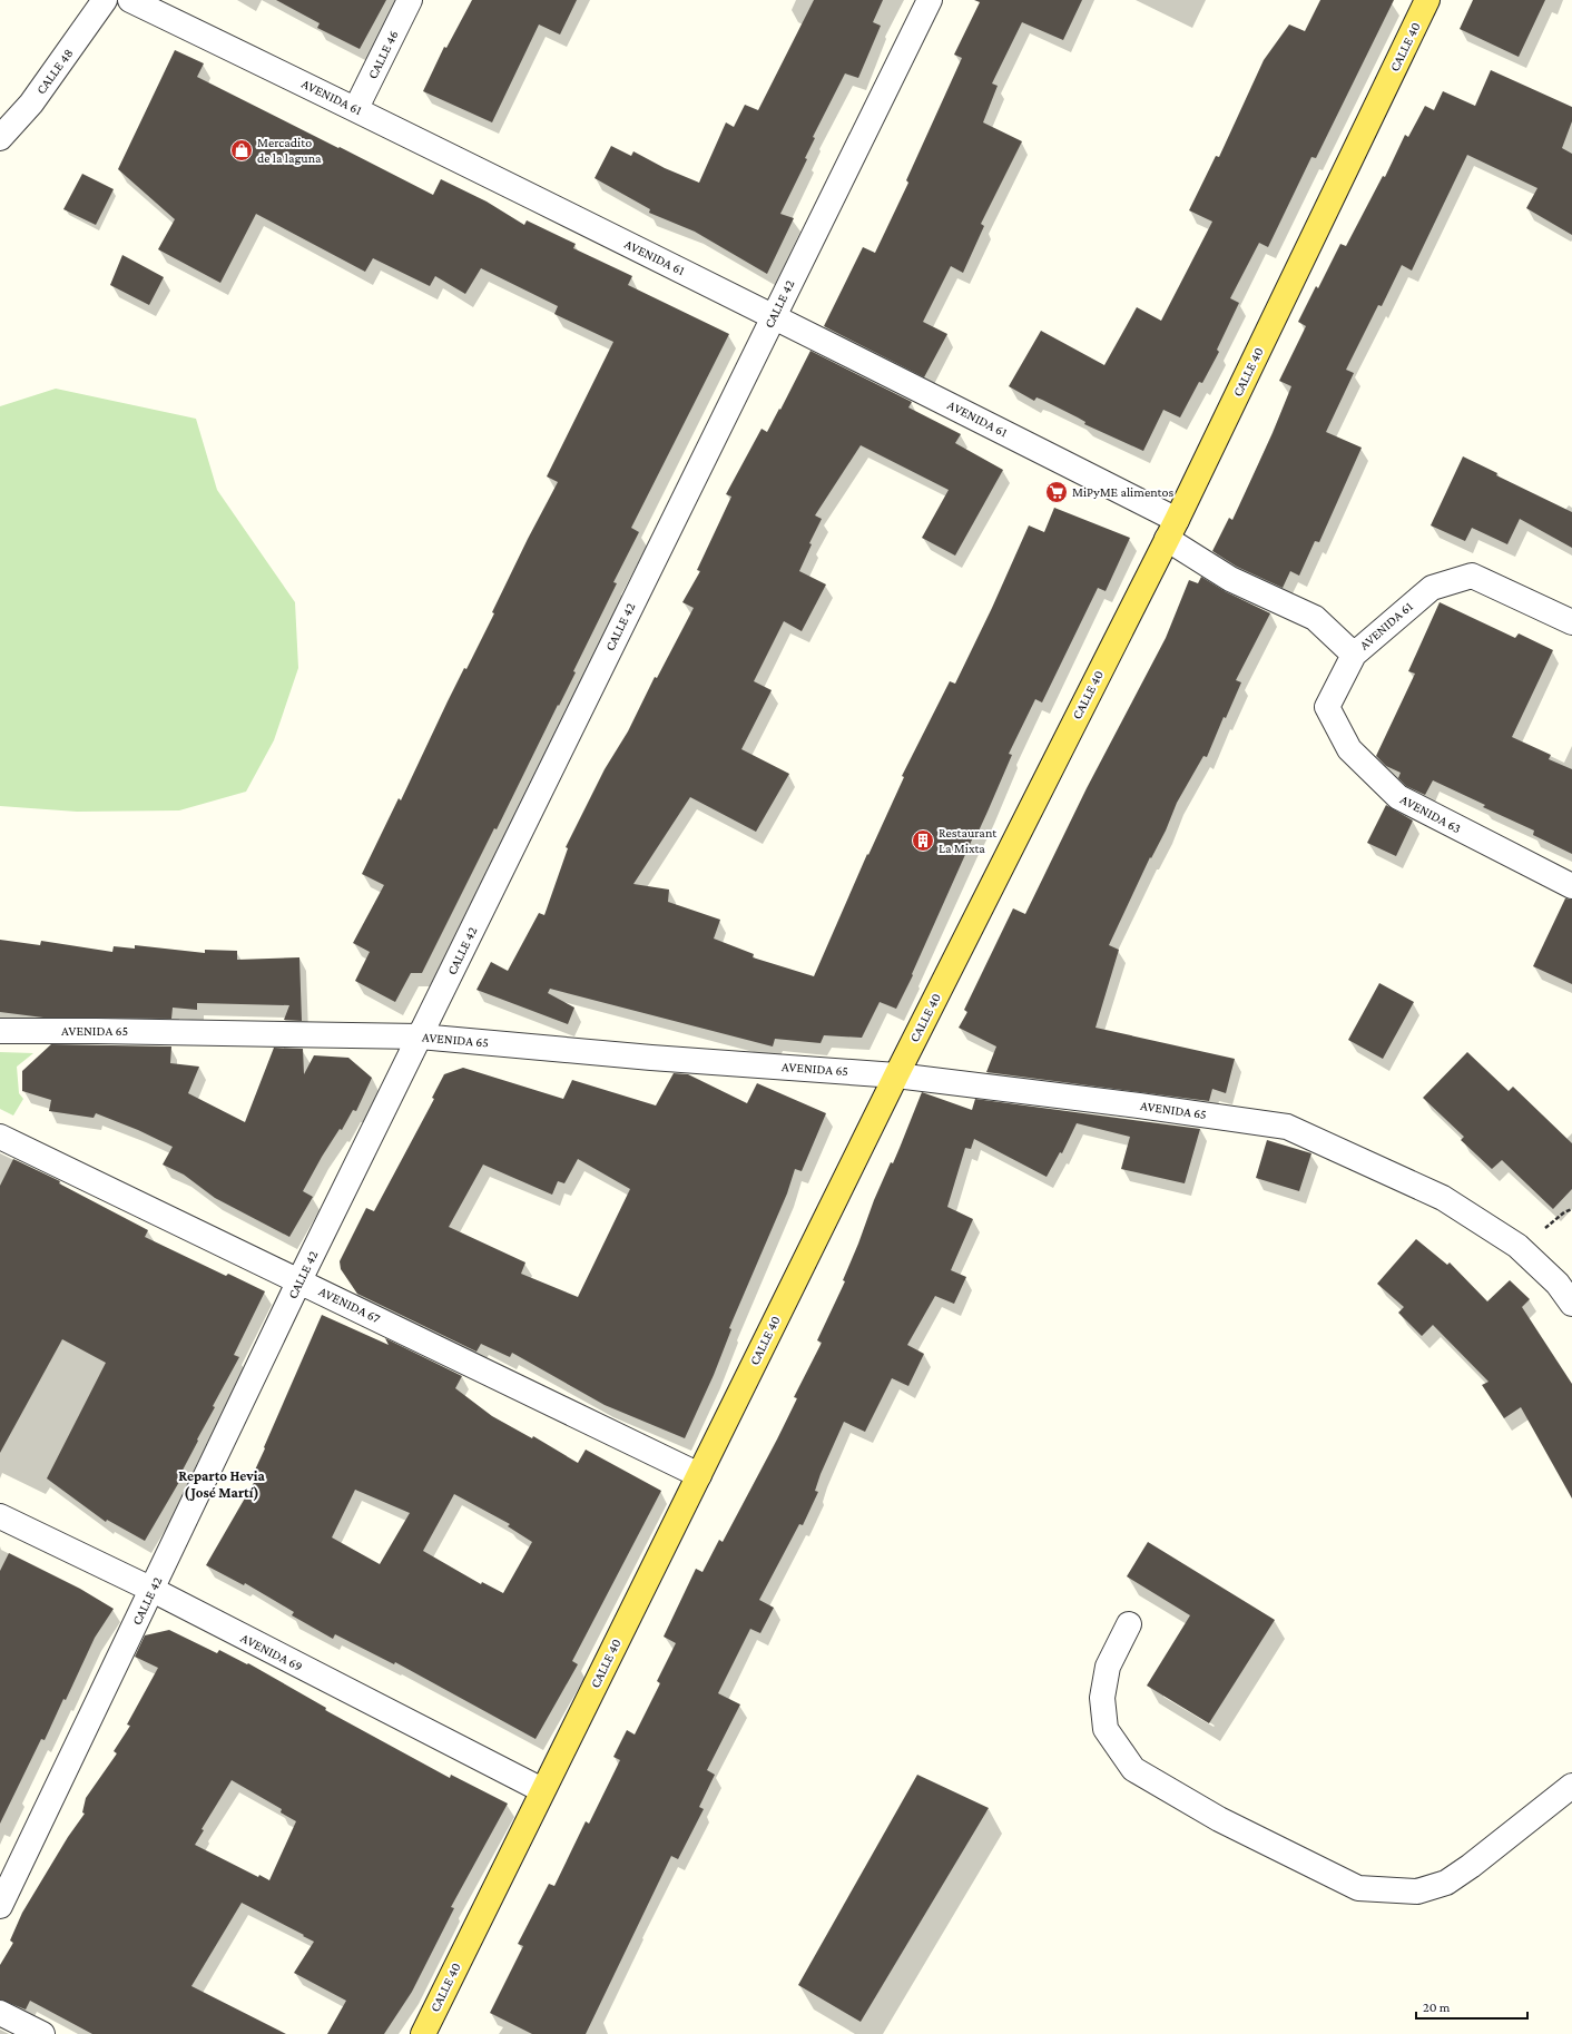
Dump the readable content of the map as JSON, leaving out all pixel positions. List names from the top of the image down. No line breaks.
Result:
{"streets":{"main road":["CALLE 40"],"street":["CALLE 46","CALLE 48","AVENIDA 61","CALLE 42","AVENIDA 63","AVENIDA 65","AVENIDA 67","AVENIDA 69"]},"crossings":[["CALLE 40","AVENIDA 61"],["CALLE 40","AVENIDA 65"],["CALLE 40","AVENIDA 67"],["CALLE 40","AVENIDA 69"],["CALLE 46","AVENIDA 61"],["AVENIDA 61","CALLE 42"],["AVENIDA 61","AVENIDA 63"],["CALLE 42","AVENIDA 65"],["CALLE 42","AVENIDA 67"],["CALLE 42","AVENIDA 69"]],"districts":["Reparto Hevia (José Martí)"],"places":{"shop":["Mercadito de la laguna"],"supermarket":["MiPyME alimentos"],"building":["Restaurant La Mixta"]},"scale_bar":"20 m"}
